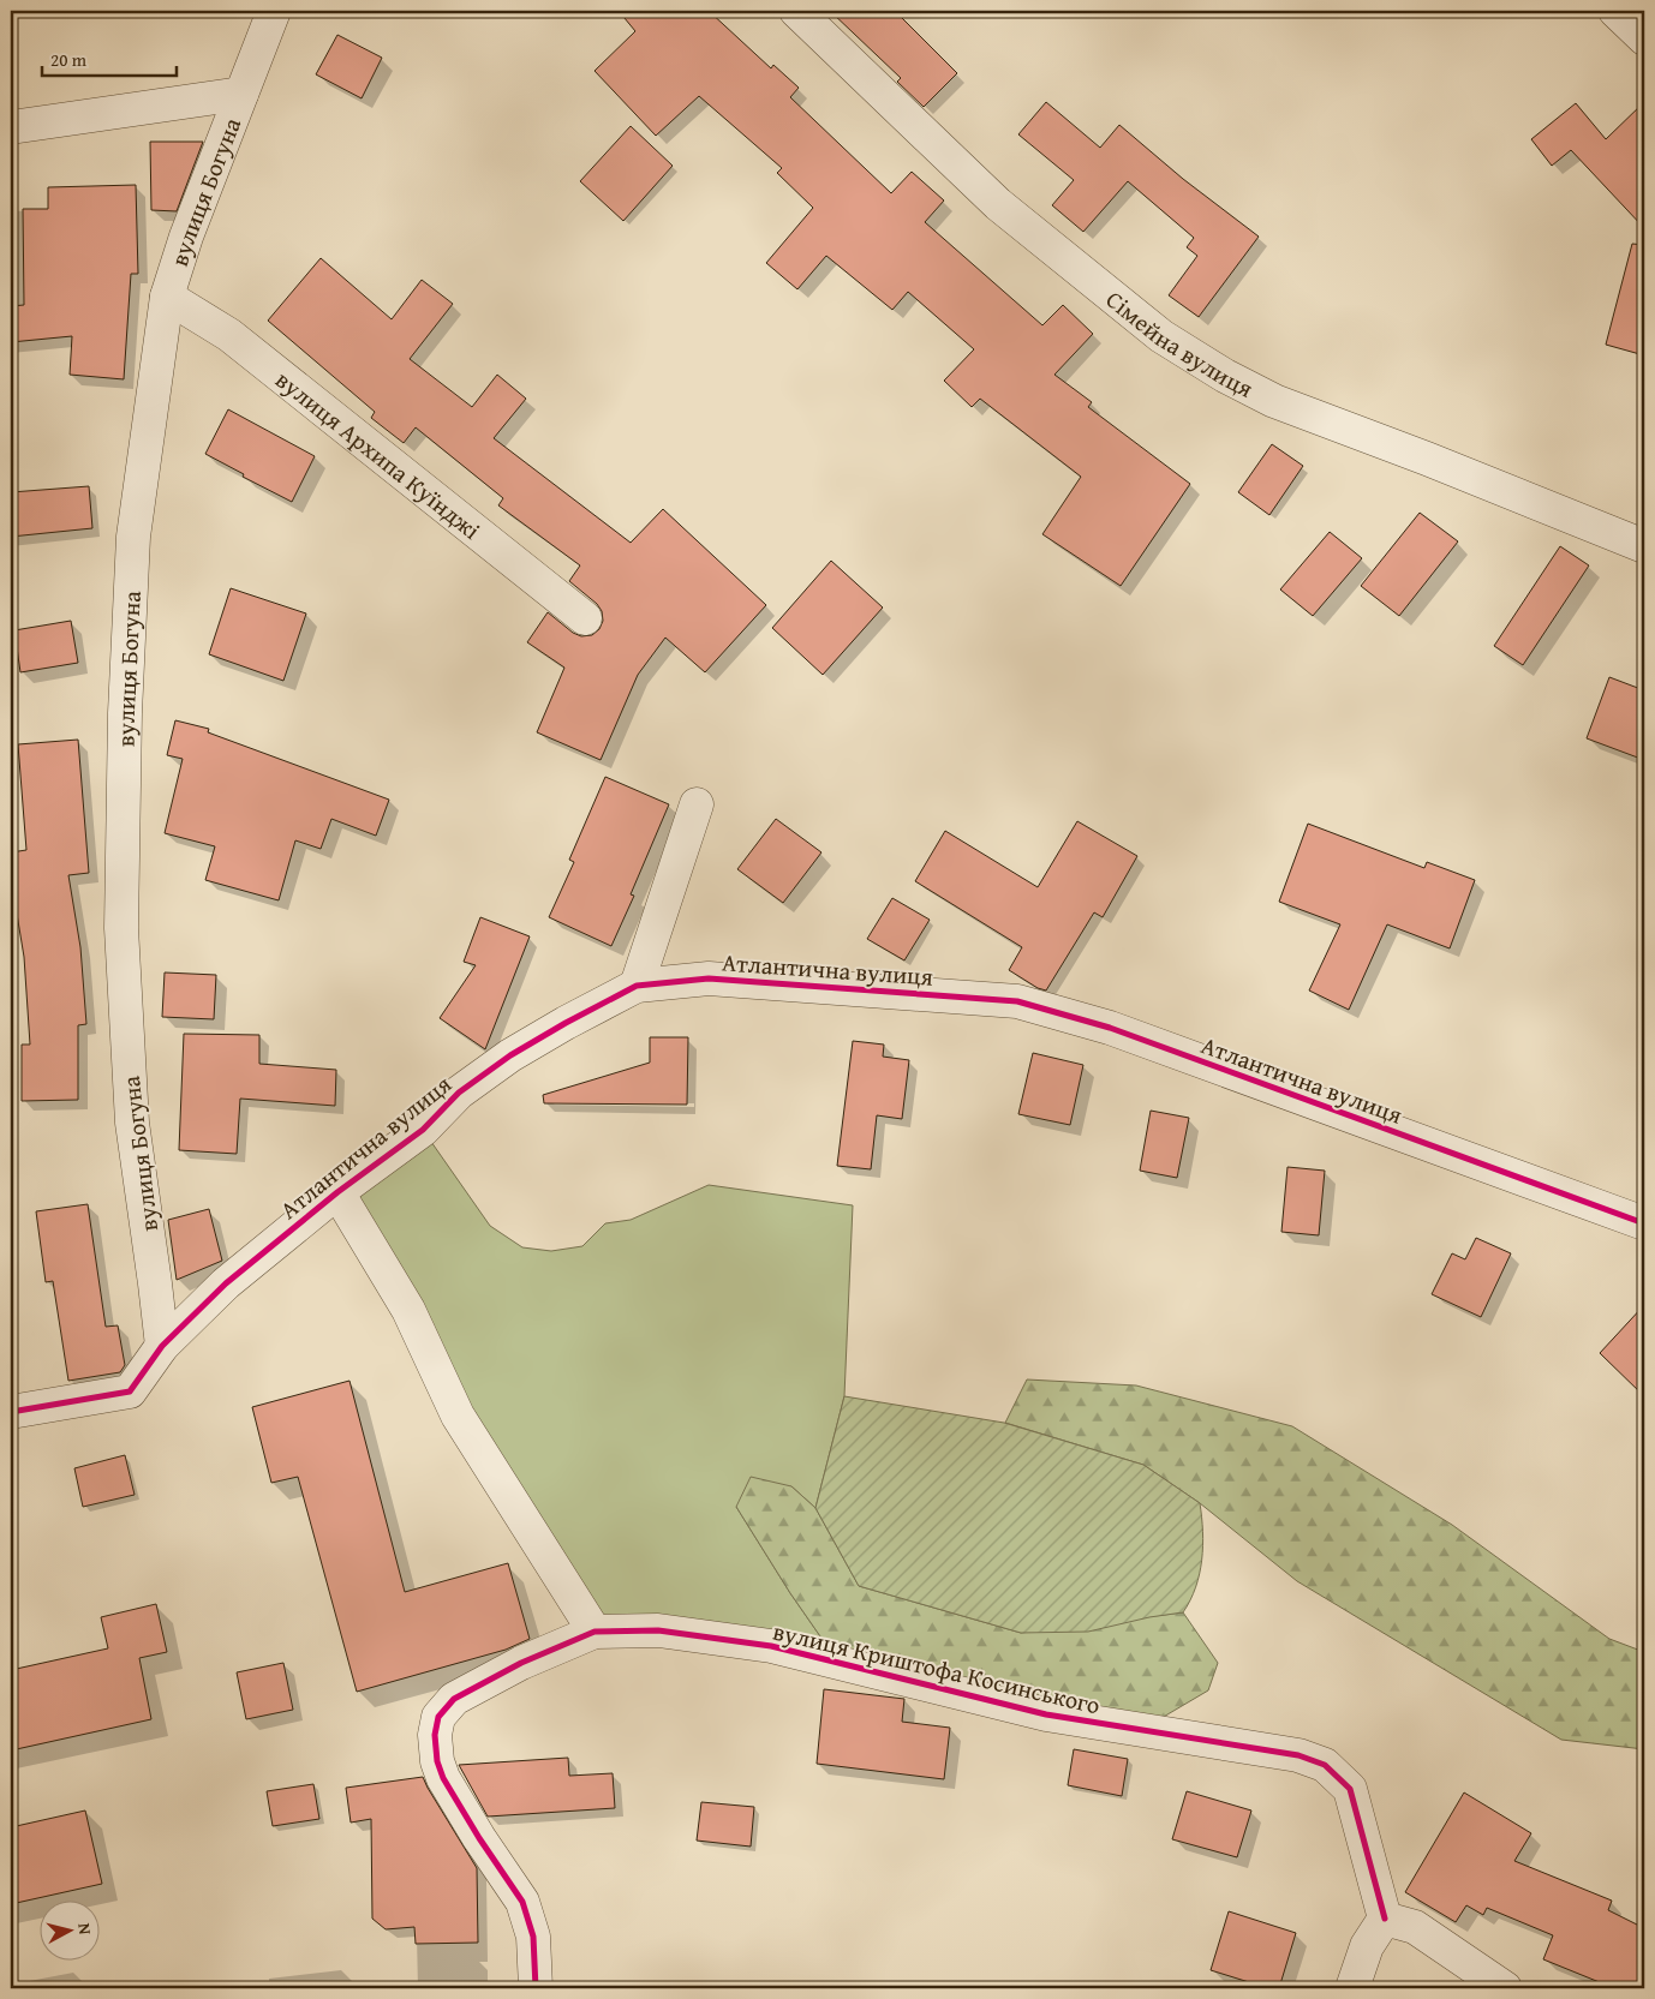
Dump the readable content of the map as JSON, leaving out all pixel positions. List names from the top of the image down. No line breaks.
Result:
{"streets":{"street":["вулиця Богуна","Сімейна вулиця","вулиця Архипа Куїнджі","Атлантична вулиця","вулиця Криштофа Косинського"]},"crossings":[["вулиця Богуна","вулиця Архипа Куїнджі"],["вулиця Богуна","Атлантична вулиця"]],"scale_bar":"20 m","north":"right"}
